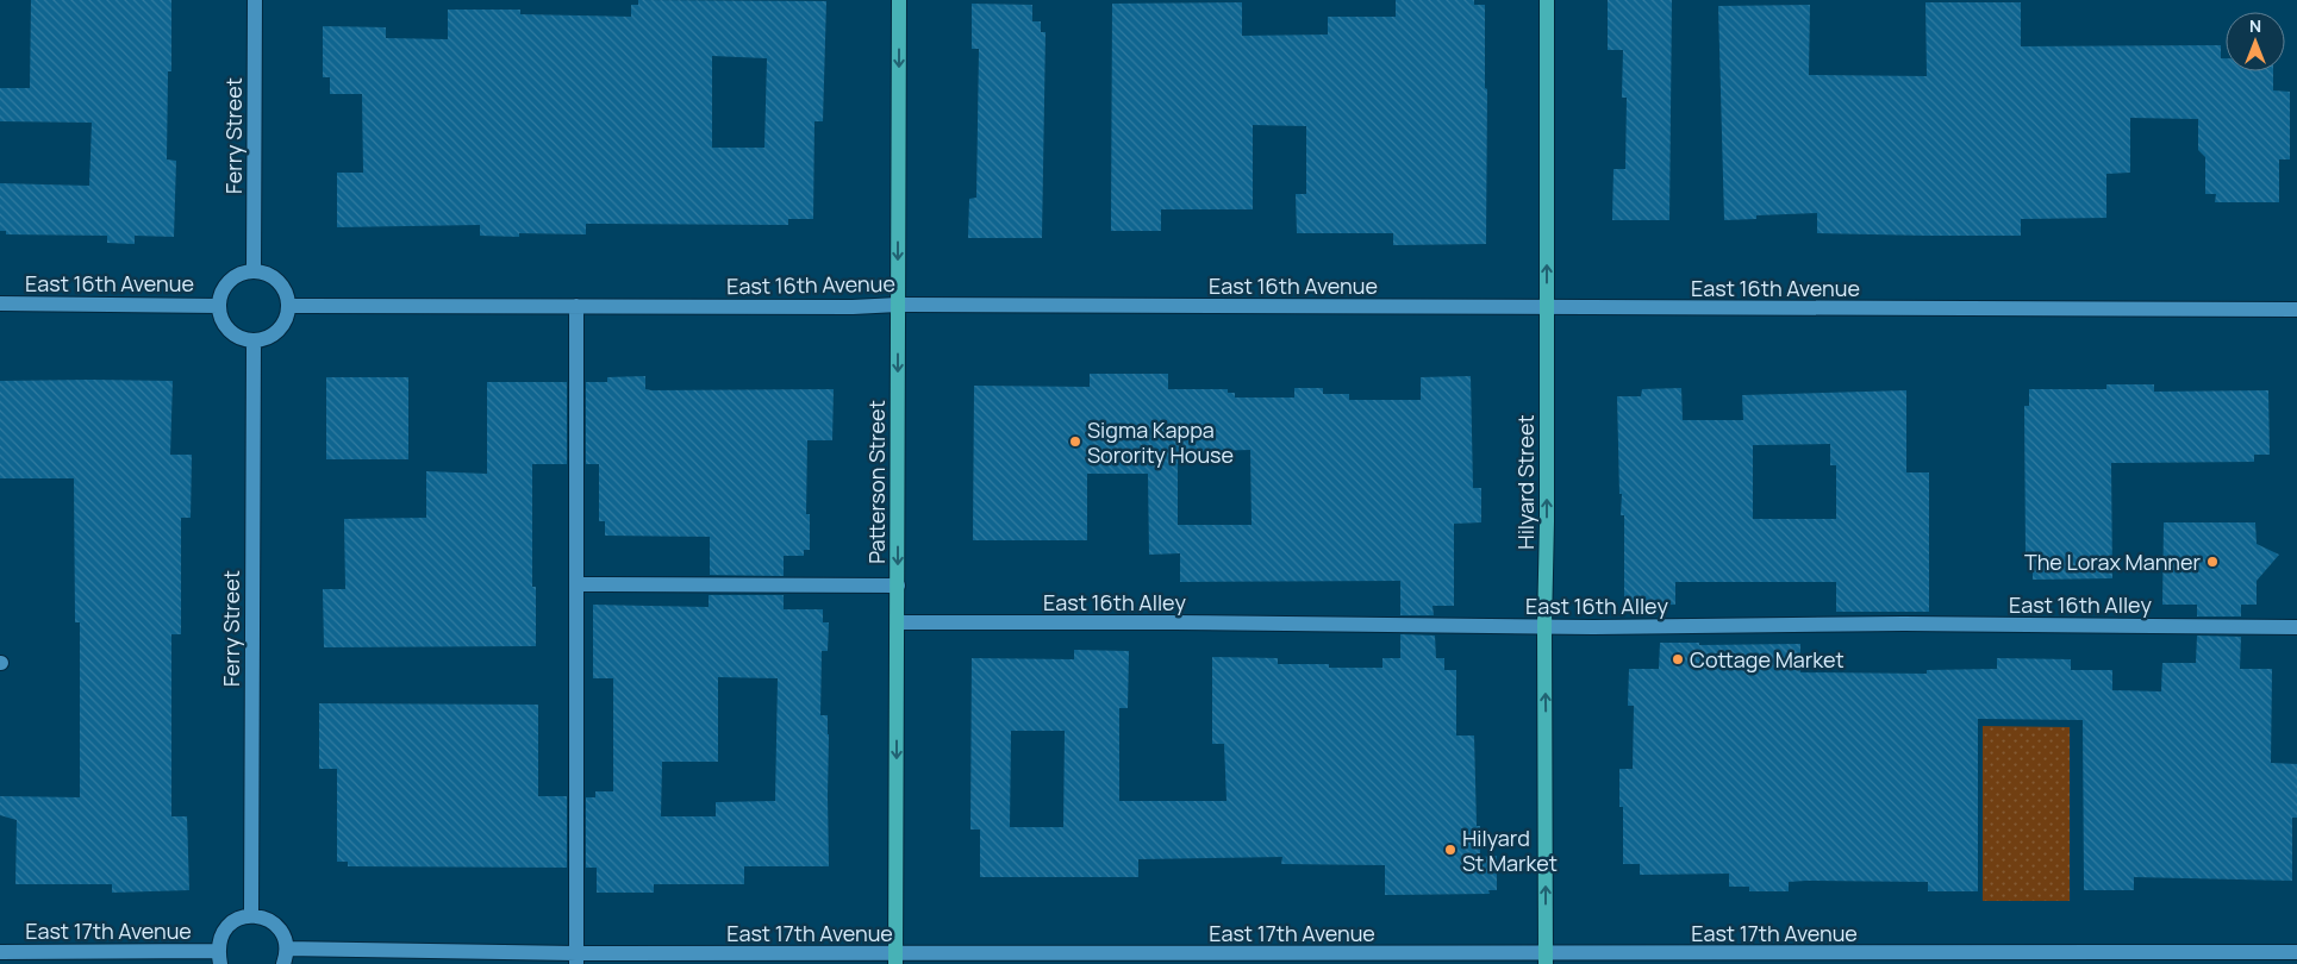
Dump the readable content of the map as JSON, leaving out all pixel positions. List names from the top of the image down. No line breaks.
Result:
{"streets":{"main road":["Patterson Street","Hilyard Street"],"street":["Ferry Street","East 16th Avenue","East 16th Alley","East 17th Avenue"]},"crossings":[["Ferry Street","East 16th Avenue"],["East 16th Avenue","Patterson Street"],["East 16th Avenue","Hilyard Street"],["Patterson Street","East 16th Alley"],["Patterson Street","East 17th Avenue"],["Hilyard Street","East 16th Alley"],["Hilyard Street","East 17th Avenue"]],"one_way":["Patterson Street","Hilyard Street"],"places":["Sigma Kappa Sorority House","The Lorax Manner","Cottage Market","Hilyard St Market"],"north":"top"}
